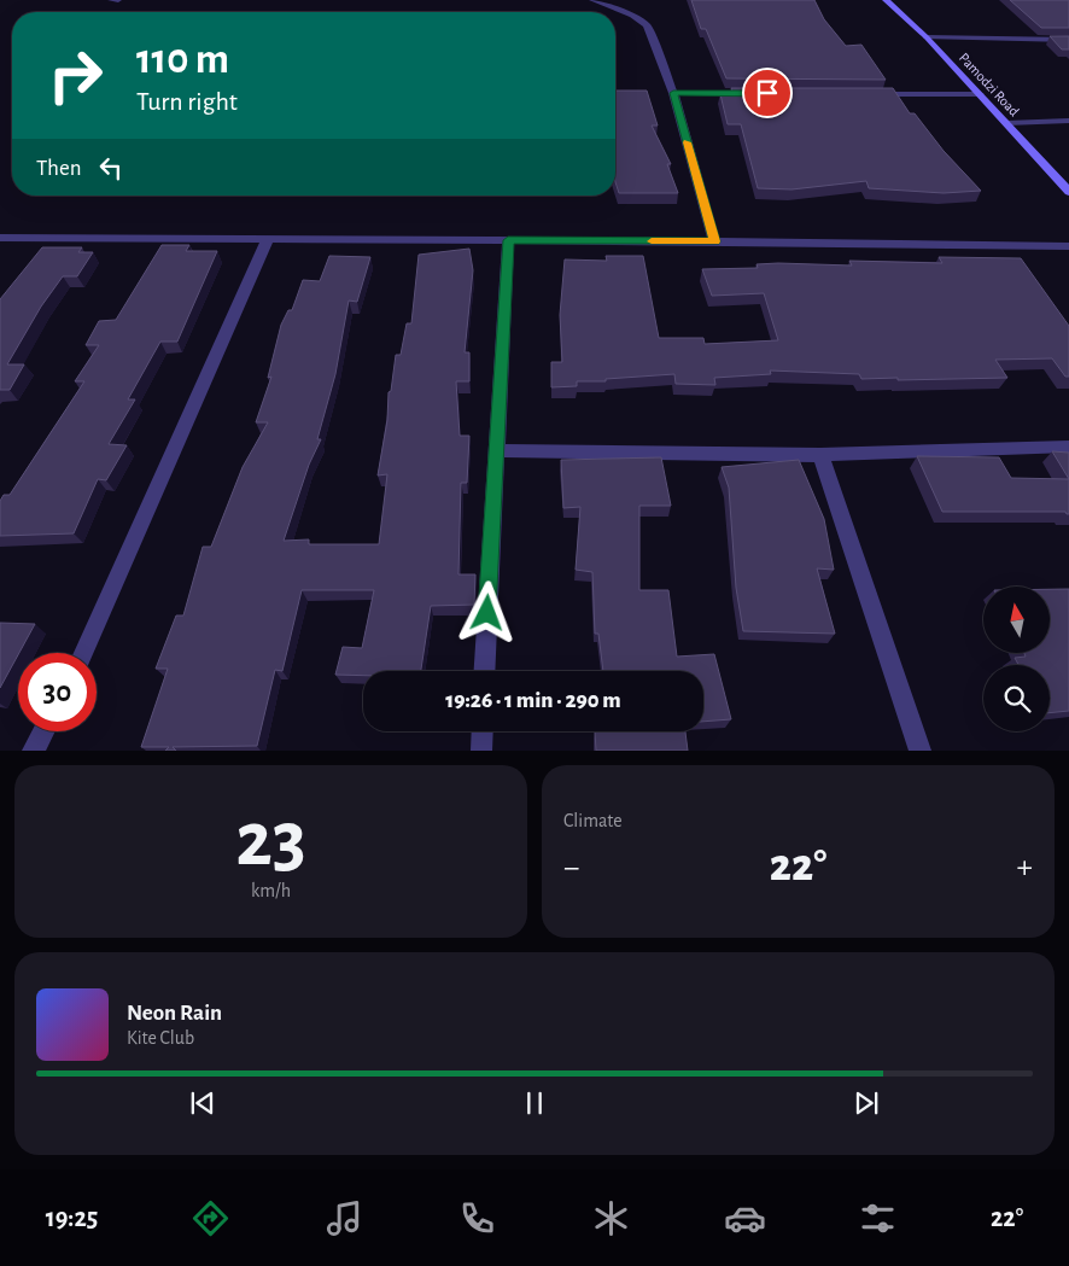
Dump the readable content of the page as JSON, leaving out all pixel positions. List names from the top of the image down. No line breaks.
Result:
{"streets":{"street":["Pamodzi Road"]},"north":"top","page":{"turn":["110 m","Turn right"],"then":"Then","limit":"30","trip":"19:26 · 1 min · 290 m","tile":[["23","km/h"],"Climate"],"heat":["−","22°","+"],"song":["Neon Rain","Kite Club"],"tabs":["19:25","22°"]}}
